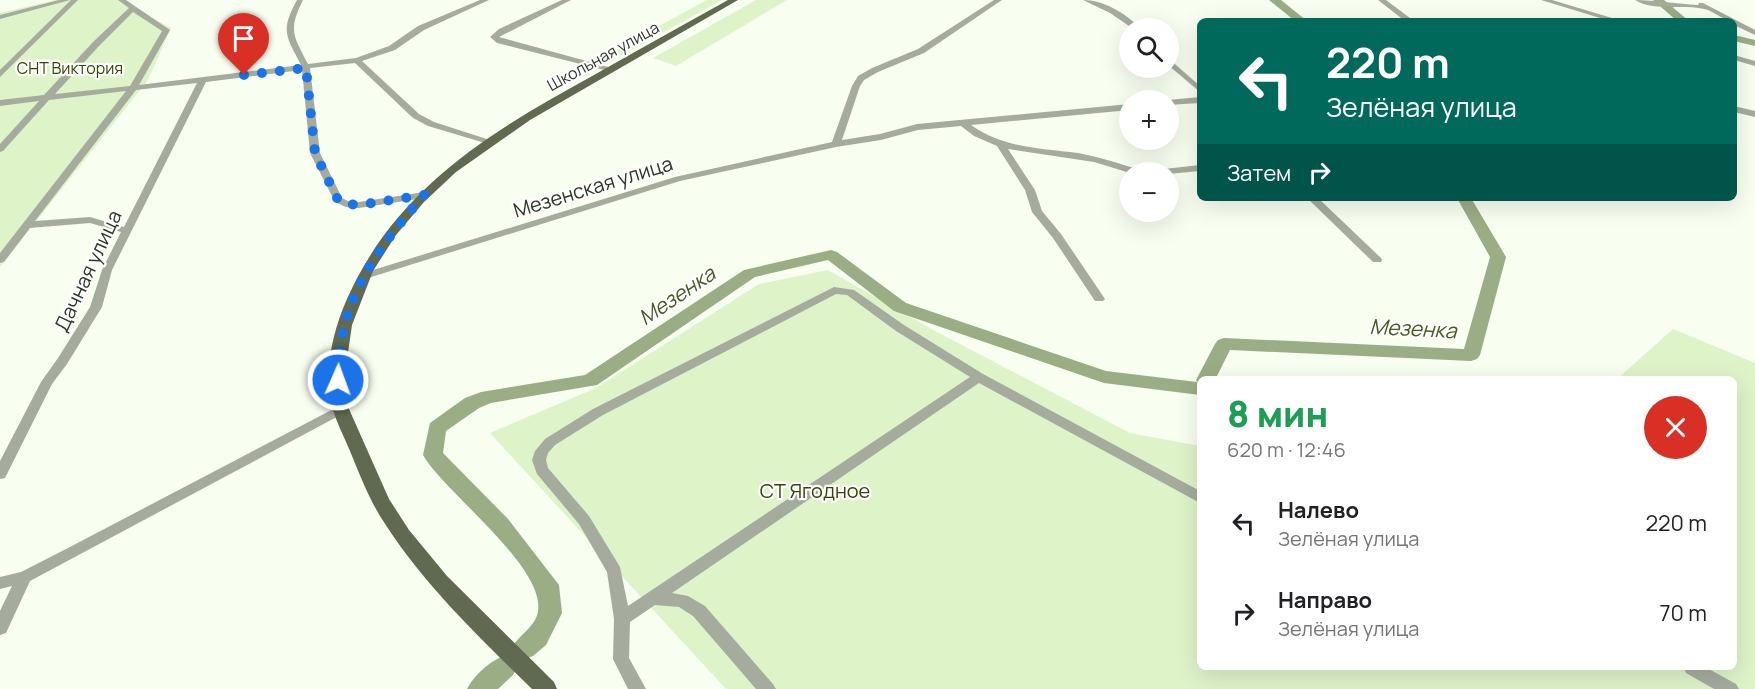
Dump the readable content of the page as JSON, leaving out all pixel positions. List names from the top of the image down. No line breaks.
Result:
{"streets":{"main road":["Школьная улица"],"street":["Мезенская улица","Дачная улица"]},"crossings":[["Школьная улица","Мезенская улица"]],"water":["Мезенка"],"parks":["СНТ Виктория","СТ Ягодное"],"page":{"map_buttons":["+","−"],"turn":["220 m","Зелёная улица"],"then":"Затем","heading":["8 мин","620 m · 12:46"],"list":[{"name":"Налево","note":"Зелёная улица","value":"220 m"},{"name":"Направо","note":"Зелёная улица","value":"70 m"}]}}
